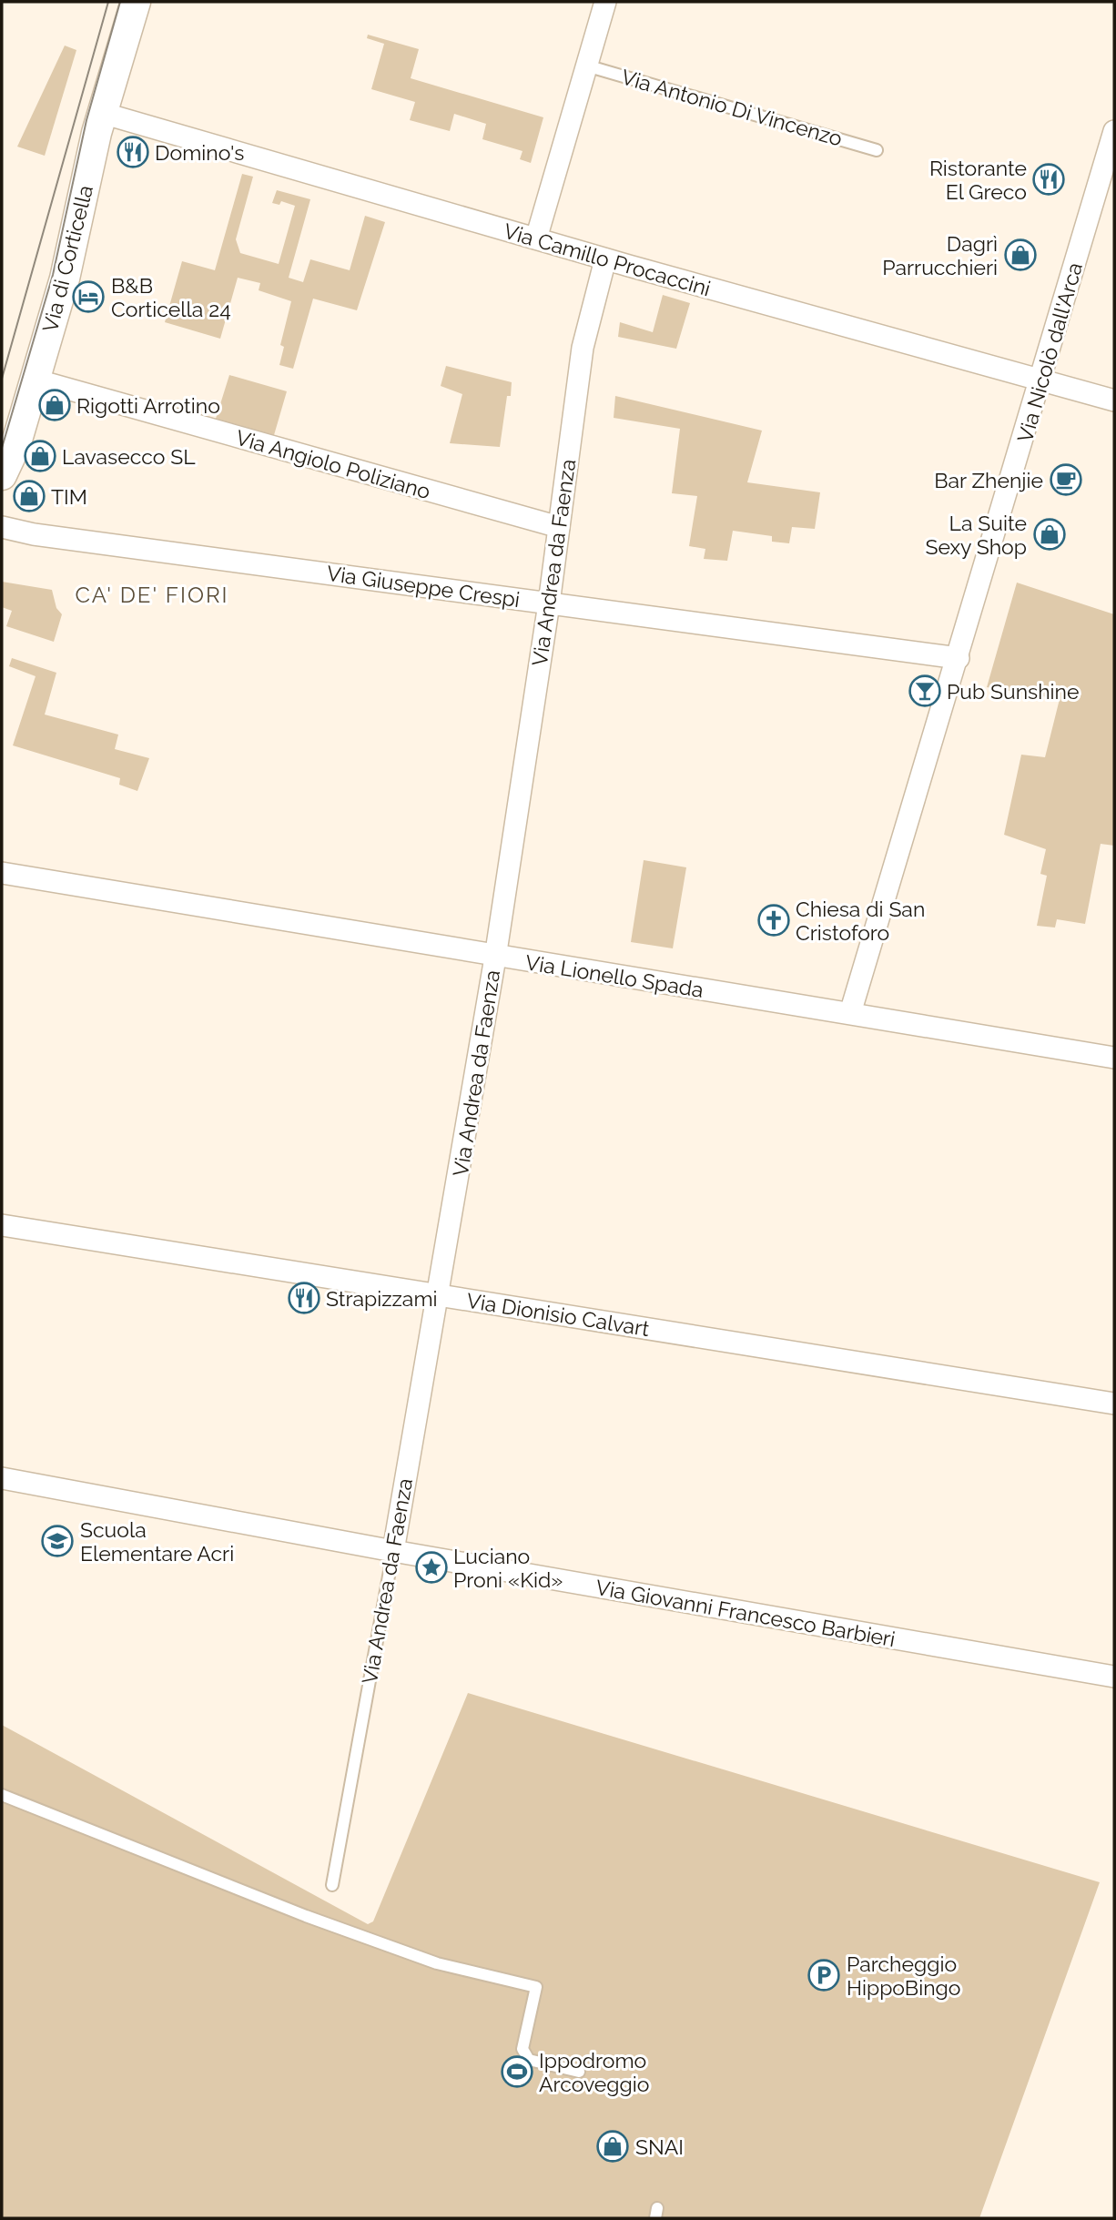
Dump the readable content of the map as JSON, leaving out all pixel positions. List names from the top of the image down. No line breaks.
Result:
{"streets":{"main road":["Via di Corticella"],"street":["Via Camillo Procaccini","Via Nicolò dall'Arca","Via Angiolo Poliziano","Via Andrea da Faenza","Via Giuseppe Crespi","Via Lionello Spada","Via Dionisio Calvart","Via Giovanni Francesco Barbieri"],"lane":["Via Antonio Di Vincenzo"]},"crossings":[["Via di Corticella","Via Camillo Procaccini"],["Via di Corticella","Via Angiolo Poliziano"],["Via Camillo Procaccini","Via Nicolò dall'Arca"],["Via Camillo Procaccini","Via Andrea da Faenza"],["Via Nicolò dall'Arca","Via Giuseppe Crespi"],["Via Nicolò dall'Arca","Via Lionello Spada"],["Via Angiolo Poliziano","Via Andrea da Faenza"],["Via Andrea da Faenza","Via Giuseppe Crespi"],["Via Andrea da Faenza","Via Lionello Spada"],["Via Andrea da Faenza","Via Dionisio Calvart"],["Via Andrea da Faenza","Via Giovanni Francesco Barbieri"]],"districts":["CA' DE' FIORI"],"places":{"restaurant":["Domino's","Ristorante El Greco","Strapizzami"],"shop":["Dagrì Parrucchieri","Rigotti Arrotino","Lavasecco SL","TIM","La Suite Sexy Shop","SNAI"],"hotel":["B&B Corticella 24"],"cafe":["Bar Zhenjie"],"bar":["Pub Sunshine"],"church":["Chiesa di San Cristoforo"],"school or university":["Scuola Elementare Acri"],"place":["Luciano Proni «Kid»"],"parking":["Parcheggio HippoBingo"],"sports":["Ippodromo Arcoveggio"]}}
